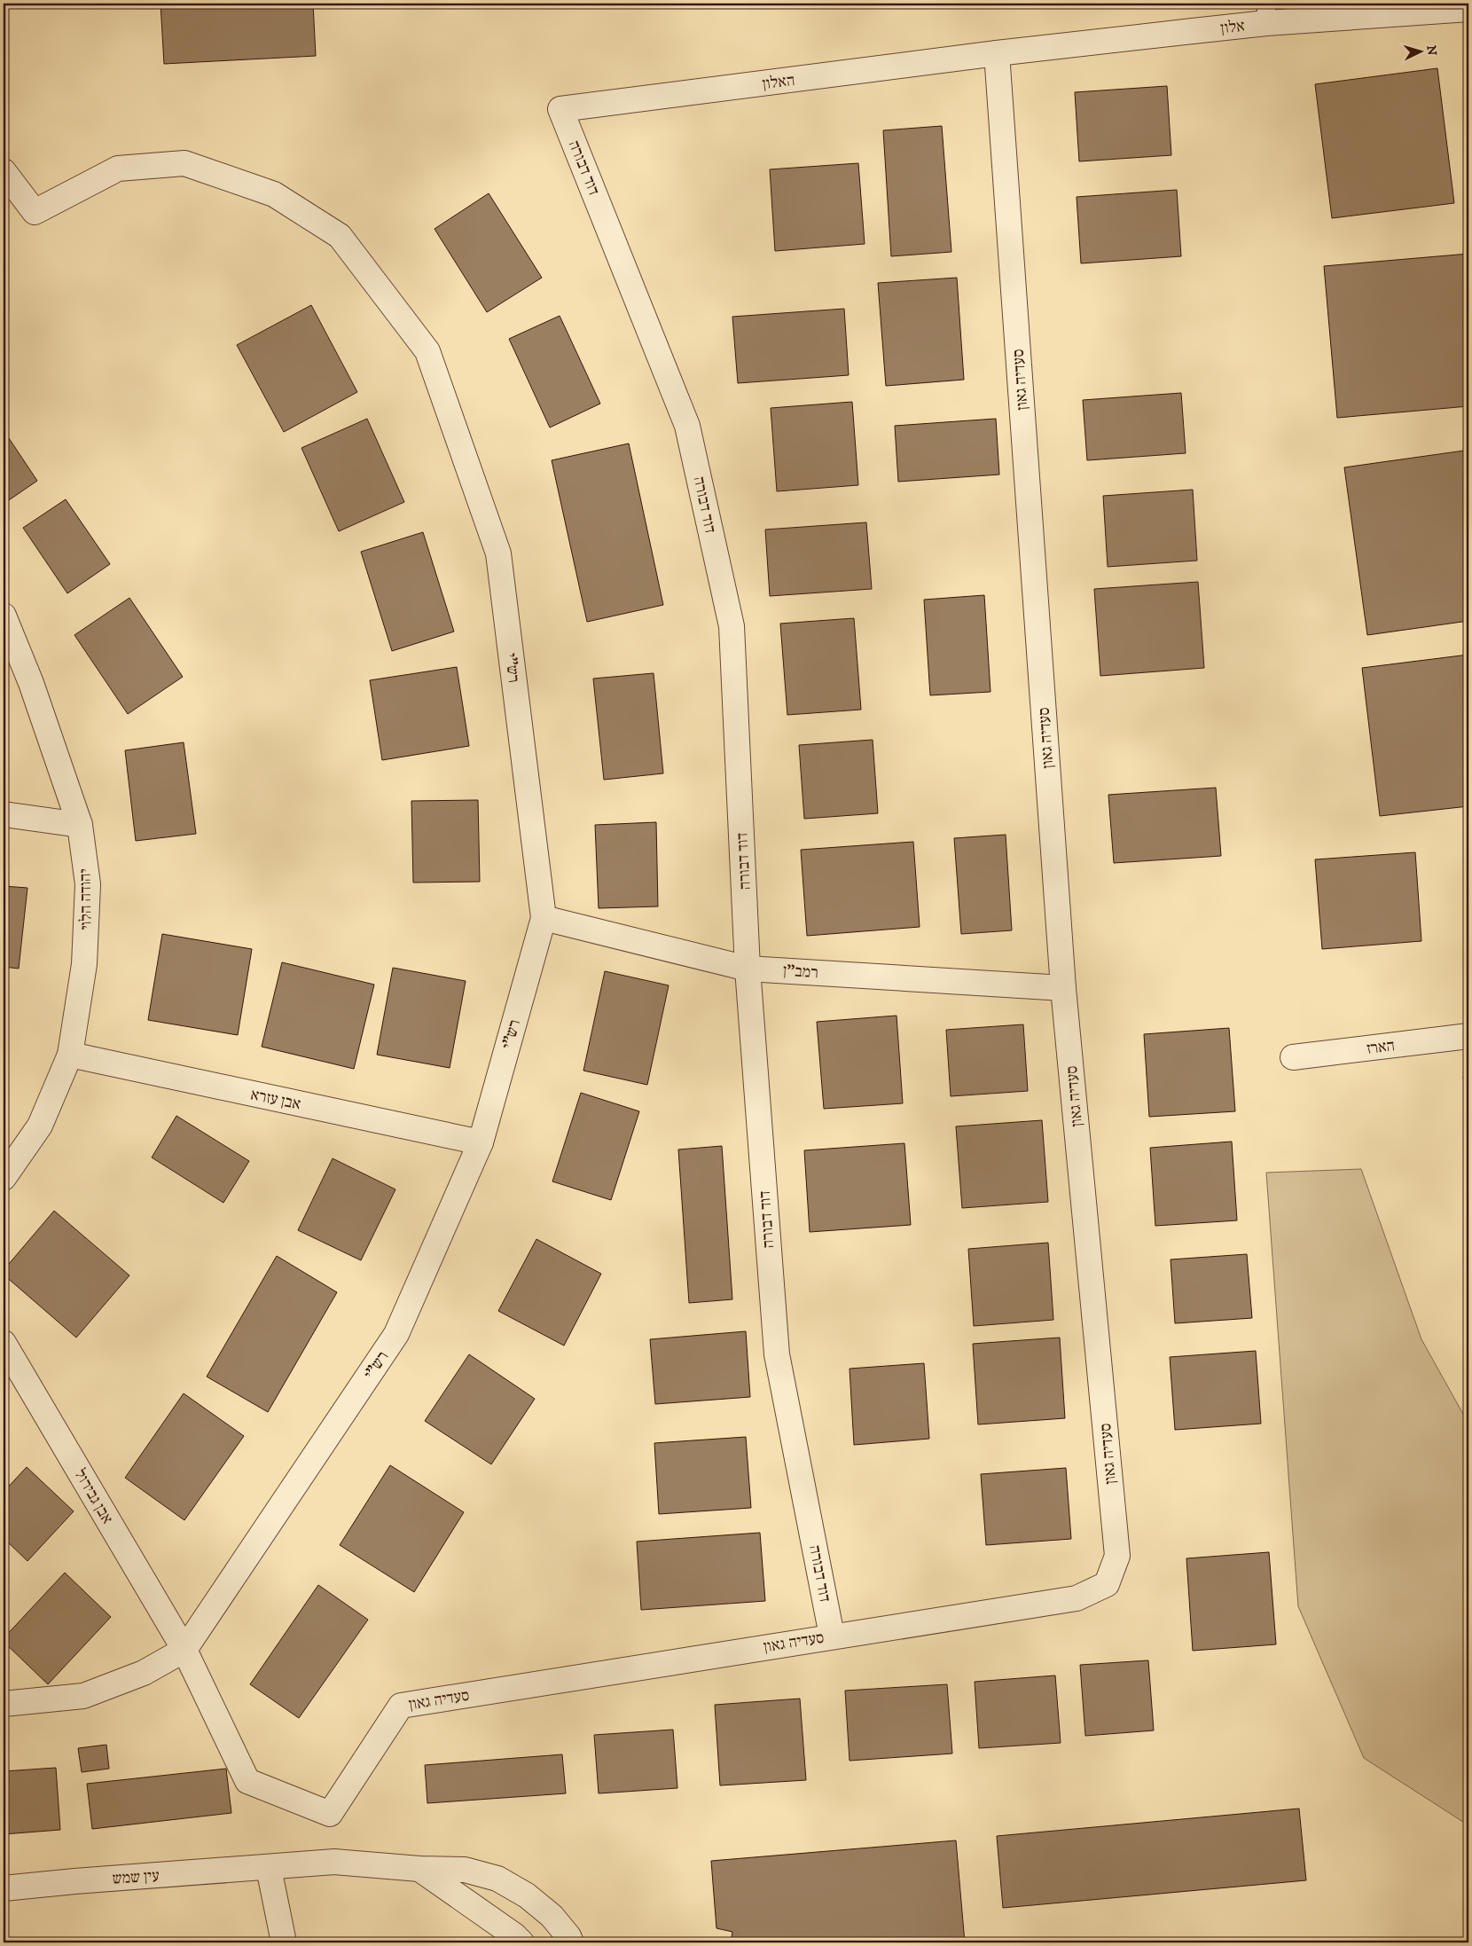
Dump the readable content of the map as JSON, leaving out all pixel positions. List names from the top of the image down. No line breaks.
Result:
{"streets":{"street":["אלון","האלון","דוד דבורה","סעדיה גאון","רש\"י","יהודה הלוי","רמב\"ן","הארז","אבן עזרא","אבן גבירול","עין שמש"]},"crossings":[["אלון","האלון"],["אלון","סעדיה גאון"],["האלון","דוד דבורה"],["האלון","סעדיה גאון"],["דוד דבורה","סעדיה גאון"],["דוד דבורה","רמב\"ן"],["סעדיה גאון","רש\"י"],["סעדיה גאון","רמב\"ן"],["סעדיה גאון","אבן גבירול"],["רש\"י","רמב\"ן"],["רש\"י","אבן עזרא"],["רש\"י","אבן גבירול"],["יהודה הלוי","אבן עזרא"]],"north":"right"}
